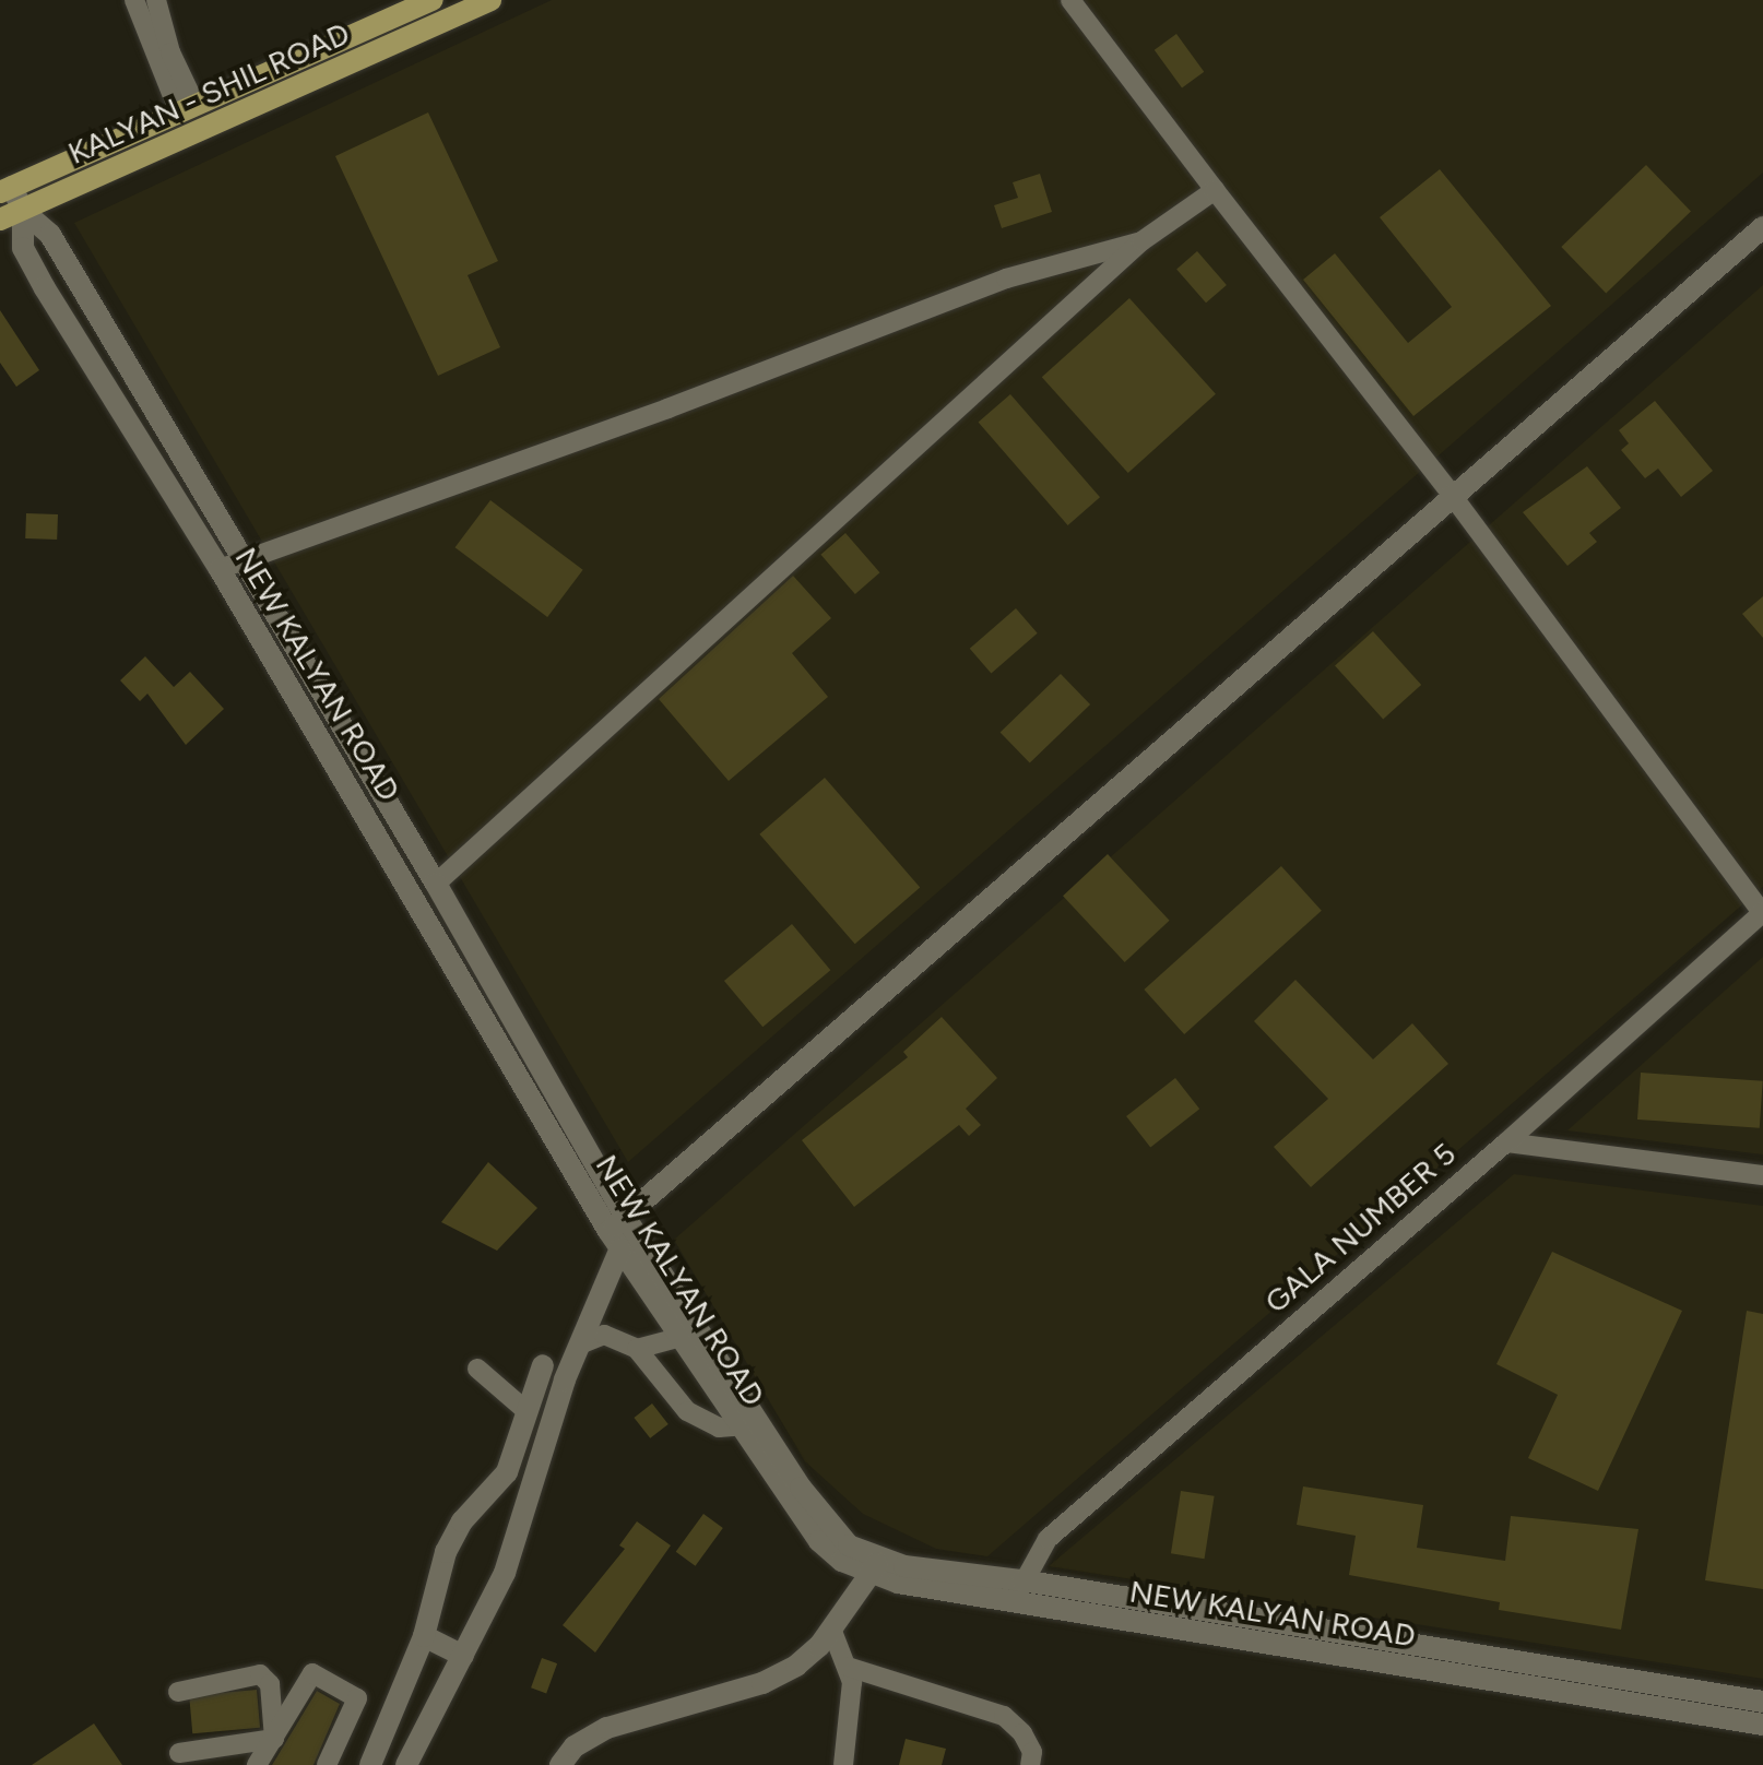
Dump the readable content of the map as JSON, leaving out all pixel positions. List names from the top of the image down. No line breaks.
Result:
{"streets":{"main road":["KALYAN - SHIL ROAD"],"street":["NEW KALYAN ROAD","GALA NUMBER 5"]},"crossings":[["KALYAN - SHIL ROAD","NEW KALYAN ROAD"],["NEW KALYAN ROAD","GALA NUMBER 5"]]}
